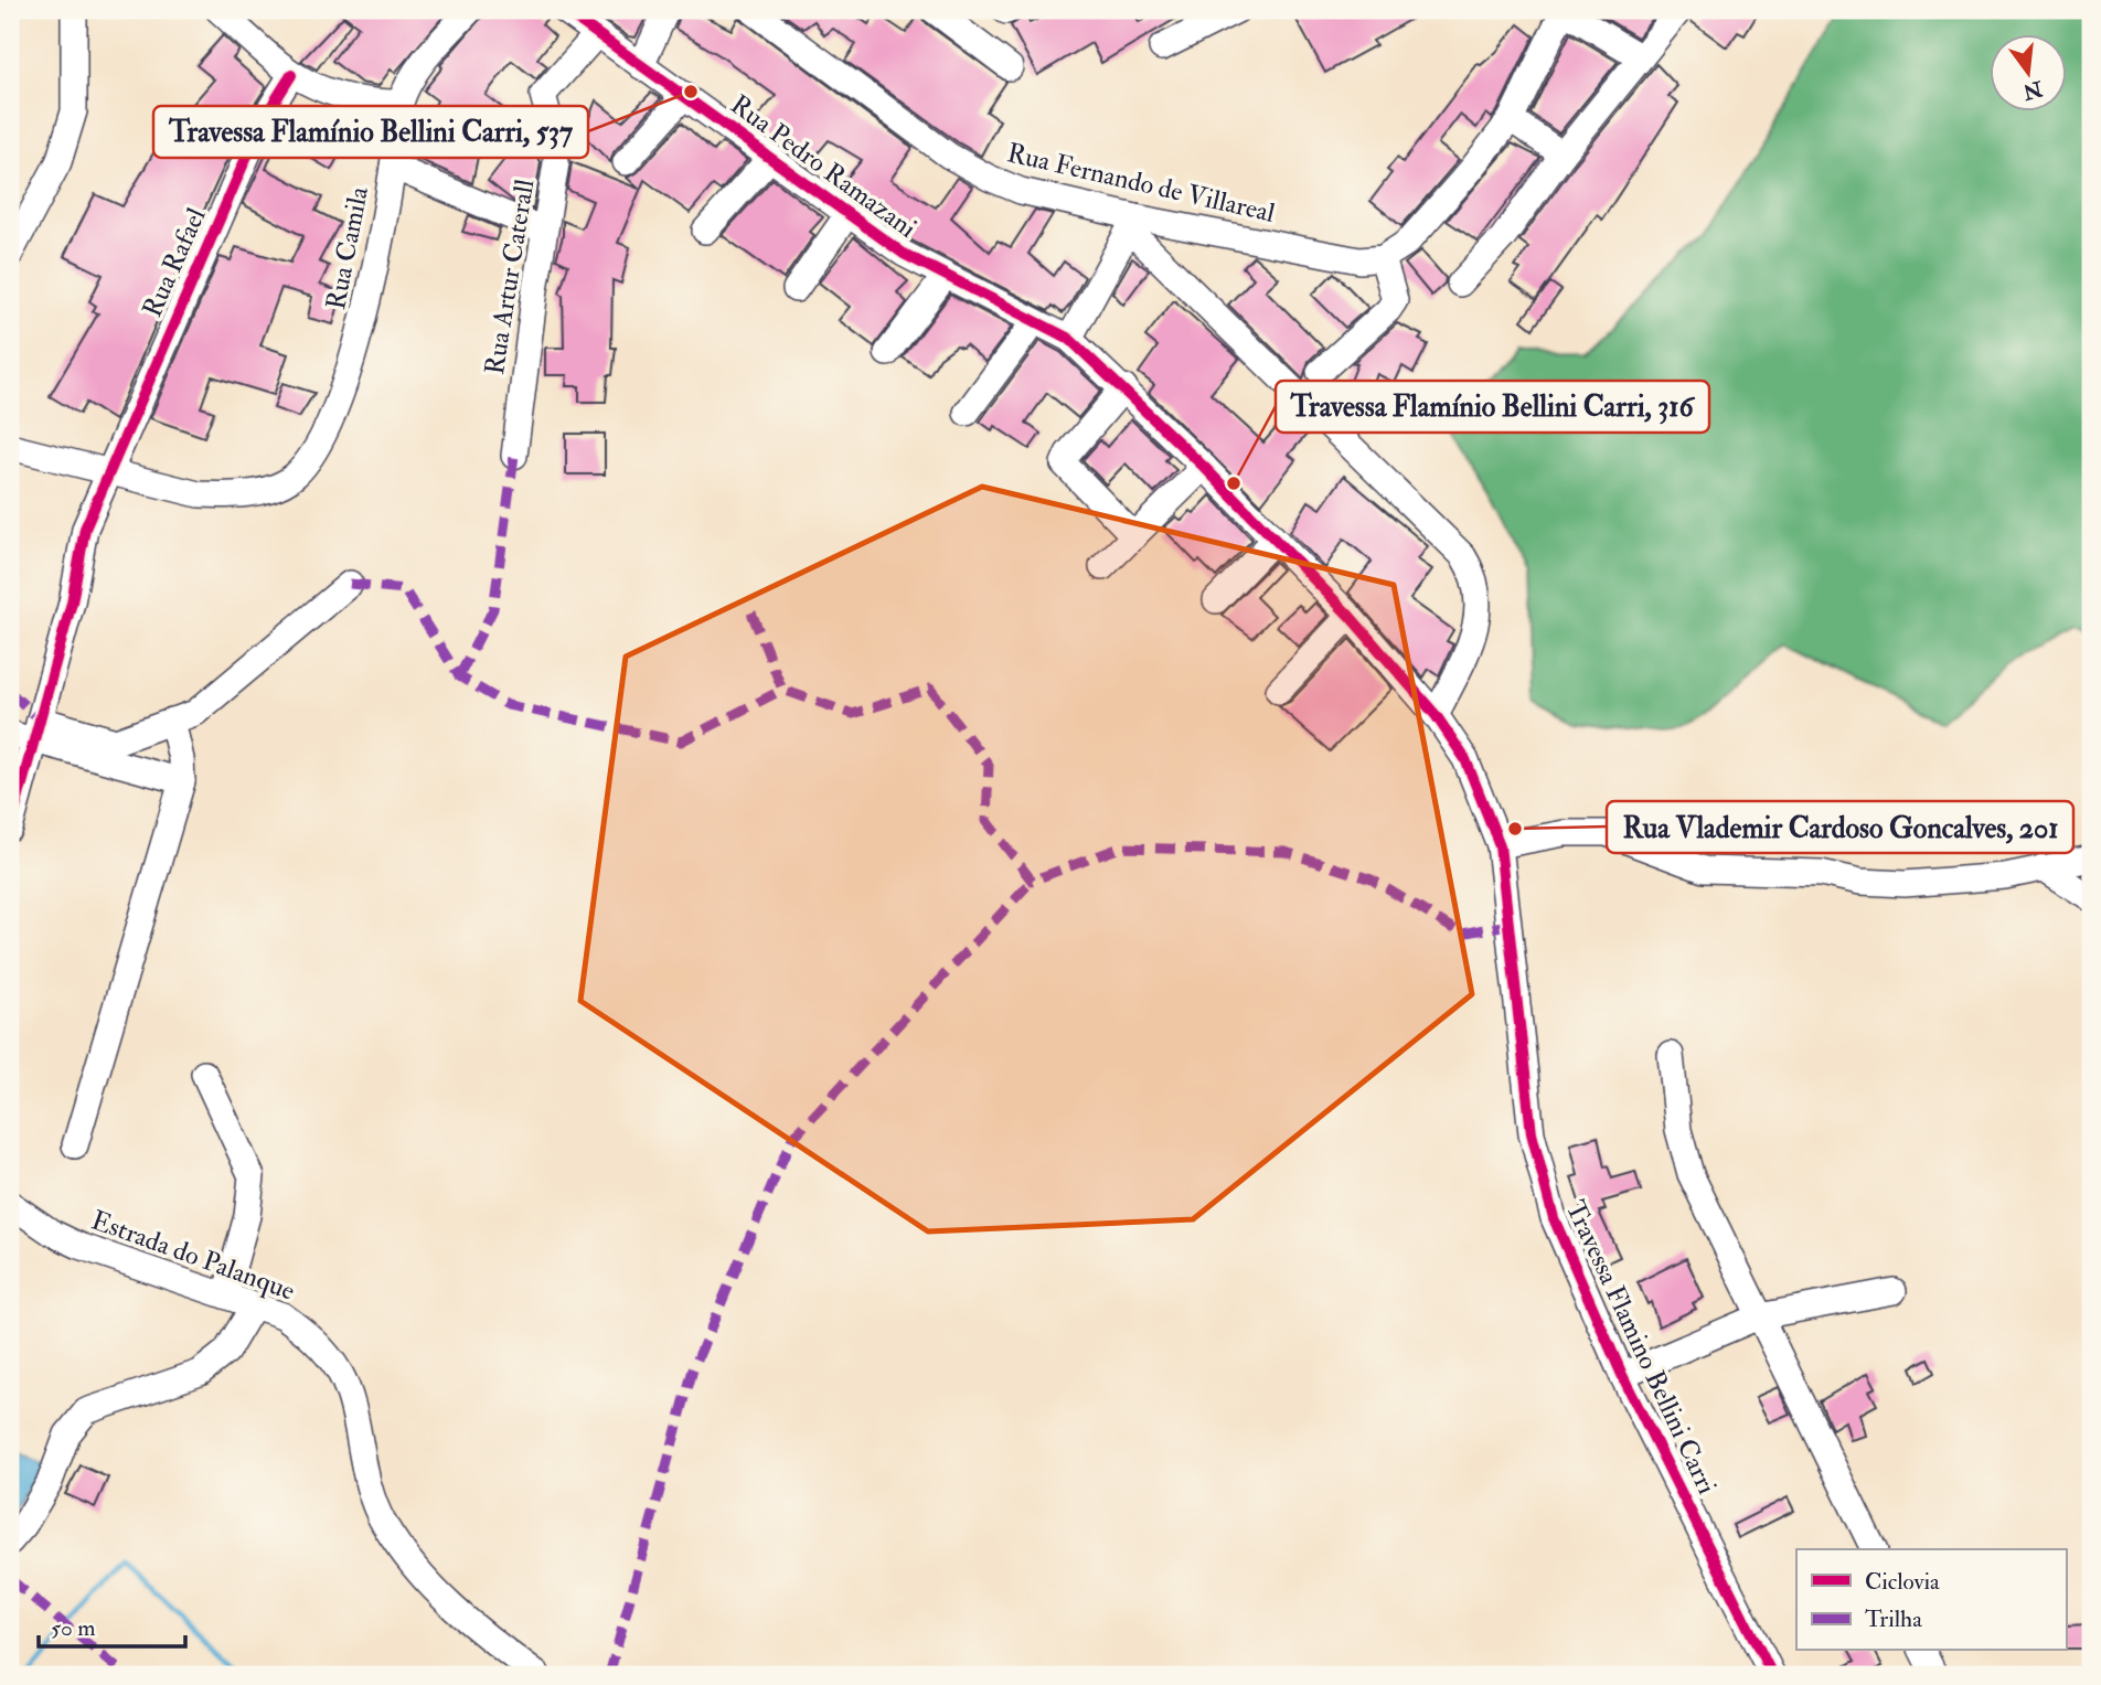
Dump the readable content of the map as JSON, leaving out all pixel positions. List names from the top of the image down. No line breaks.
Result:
{"streets":{"street":["Rua Pedro Ramazani","Rua Fernando de Villareal","Rua Camila","Rua Rafael","Rua Artur Caterall","Estrada do Palanque","Travessa Flamino Bellini Carri"]},"crossings":[["Rua Pedro Ramazani","Rua Artur Caterall"],["Rua Pedro Ramazani","Travessa Flamino Bellini Carri"],["Rua Camila","Rua Rafael"]],"places":["Travessa Flamínio Bellini Carri, 537","Travessa Flamínio Bellini Carri, 316","Rua Vlademir Cardoso Goncalves, 201"],"legend":["Ciclovia","Trilha"],"scale_bar":"50 m","north":"bottom"}
